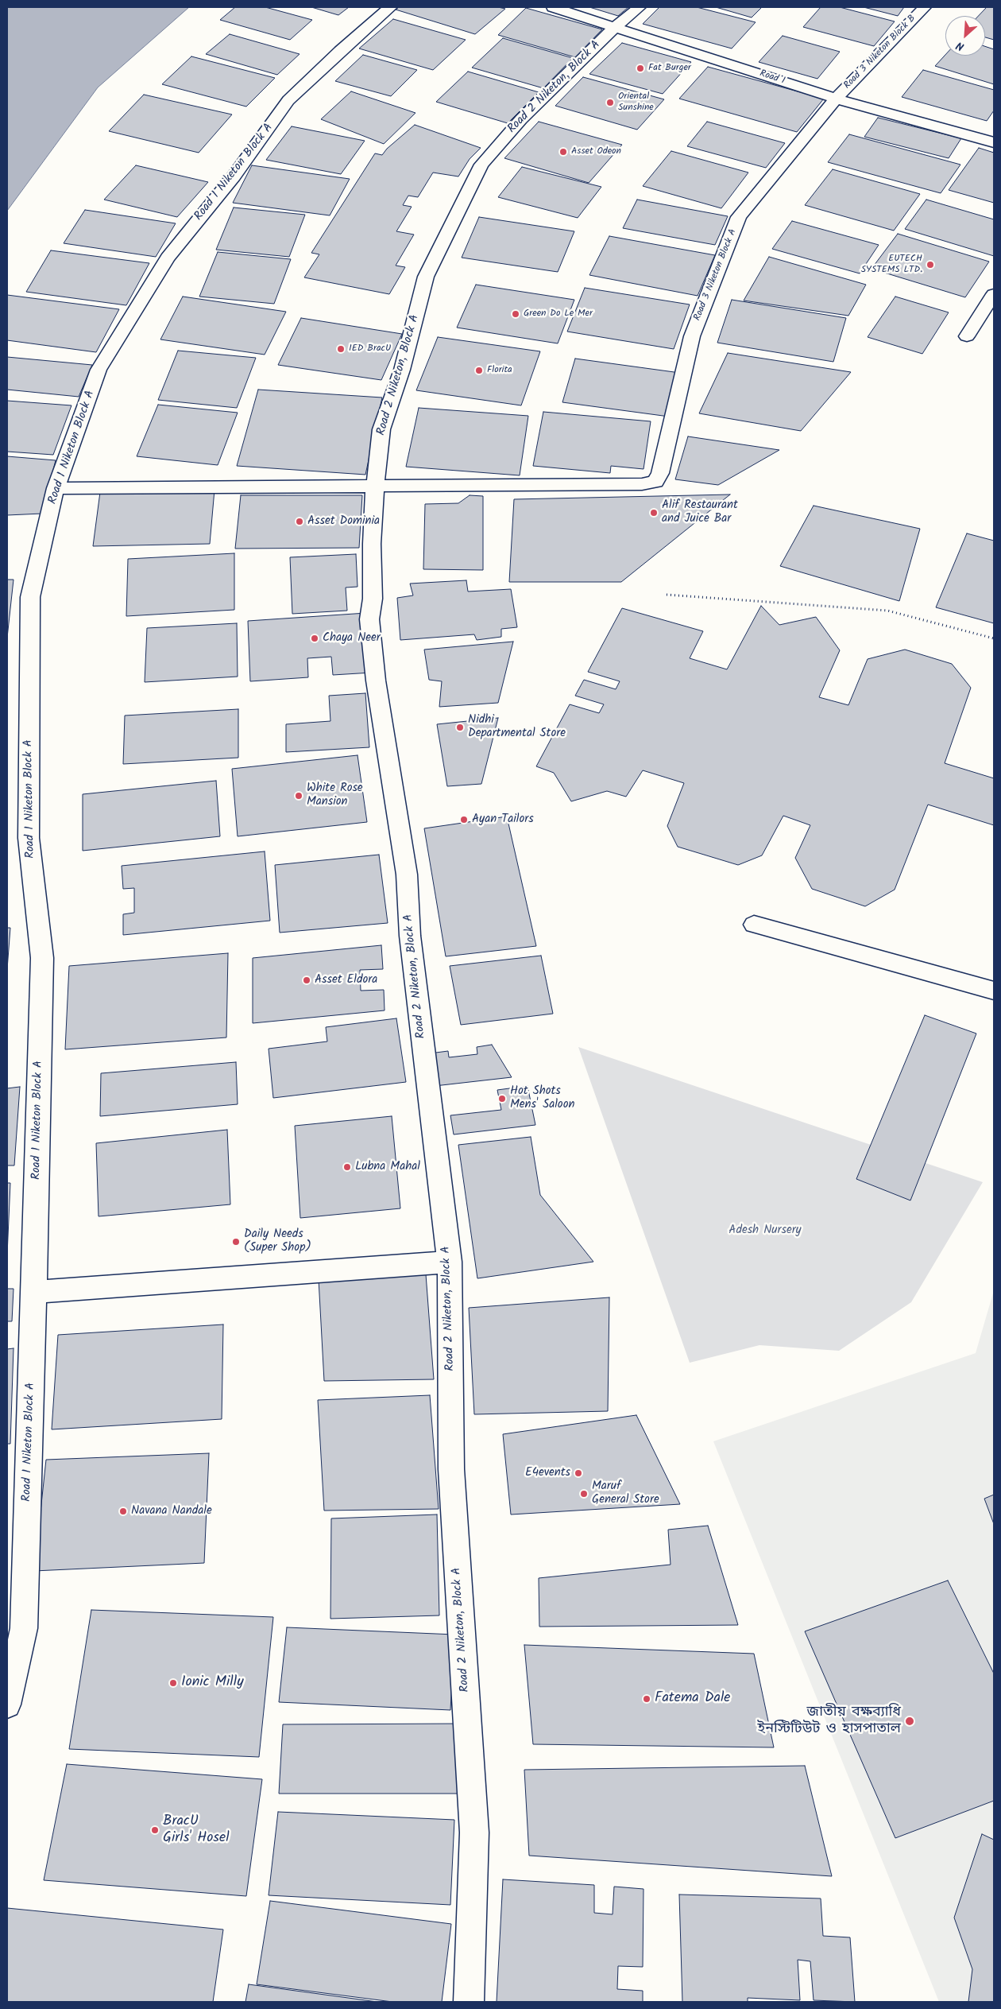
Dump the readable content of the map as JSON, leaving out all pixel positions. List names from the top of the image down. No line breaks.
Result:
{"streets":{"street":["Road 3 Niketon Block B","Road 1","Road 2 Niketon, Block A","Road 1 Niketon Block A","Road 3 Niketon Block A"]},"crossings":[["Road 3 Niketon Block B","Road 1"],["Road 3 Niketon Block B","Road 3 Niketon Block A"],["Road 1","Road 2 Niketon, Block A"],["Road 1","Road 3 Niketon Block A"],["Road 2 Niketon, Block A","Road 3 Niketon Block A"]],"parks":["Adesh Nursery"],"places":["Fat Burger","Oriental Sunshine","Asset Odeon","EUTECH SYSTEMS LTD.","Green Do Le Mer","IED BracU","Florita","Alif Restaurant and Juice Bar","Asset Dominia","Chaya Neer","Nidhi Departmental Store","White Rose Mansion","Ayan Tailors","Asset Eldora","Hot Shots Mens' Saloon","Lubna Mahal","Daily Needs (Super Shop)","E4events","Maruf General Store","Navana Nandale","Ionic Milly","Fatema Dale","জাতীয় বক্ষব্যাধি ইনস্টিটিউট ও হাসপাতাল","BracU Girls' Hosel"],"north":"bottom left"}
